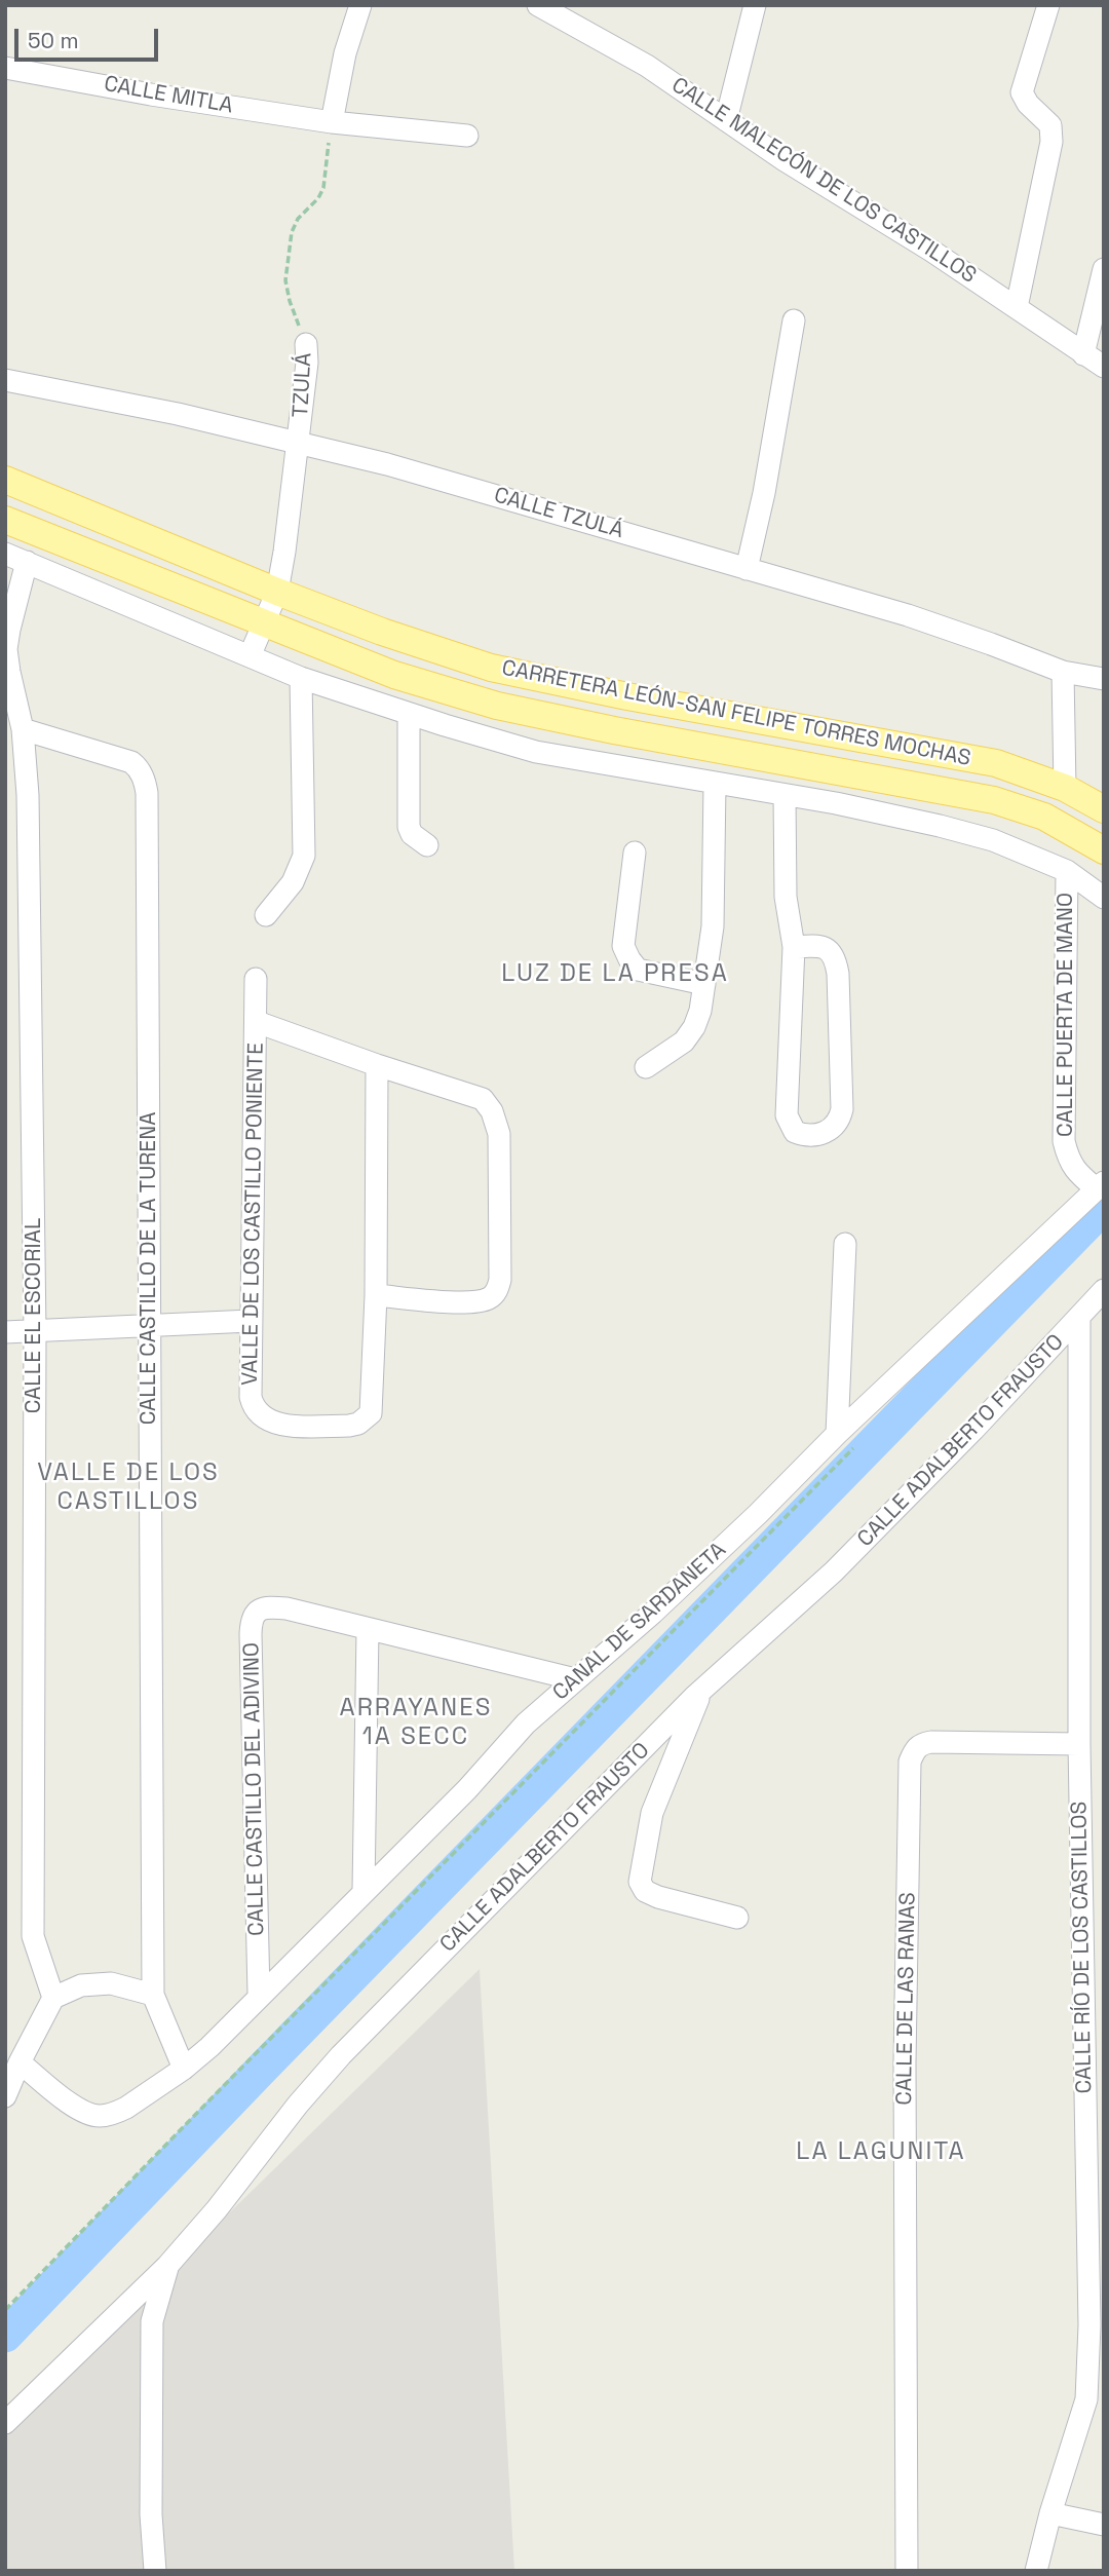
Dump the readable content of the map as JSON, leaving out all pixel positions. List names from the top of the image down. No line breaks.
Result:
{"streets":{"main road":["CARRETERA LEÓN-SAN FELIPE TORRES MOCHAS"],"street":["CALLE MITLA","CALLE MALECÓN DE LOS CASTILLOS","TZULÁ","CALLE TZULÁ","CALLE PUERTA DE MANO","VALLE DE LOS CASTILLO PONIENTE","CALLE CASTILLO DE LA TURENA","CALLE EL ESCORIAL","CALLE ADALBERTO FRAUSTO","CANAL DE SARDANETA","CALLE CASTILLO DEL ADIVINO","CALLE RÍO DE LOS CASTILLOS","CALLE DE LAS RANAS"]},"crossings":[["CALLE MITLA","TZULÁ"],["TZULÁ","CALLE TZULÁ"],["TZULÁ","CARRETERA LEÓN-SAN FELIPE TORRES MOCHAS"],["CALLE PUERTA DE MANO","CANAL DE SARDANETA"],["CALLE CASTILLO DE LA TURENA","CALLE EL ESCORIAL"],["CALLE CASTILLO DE LA TURENA","CANAL DE SARDANETA"],["CALLE EL ESCORIAL","CANAL DE SARDANETA"],["CALLE ADALBERTO FRAUSTO","CALLE RÍO DE LOS CASTILLOS"],["CANAL DE SARDANETA","CALLE CASTILLO DEL ADIVINO"],["CALLE RÍO DE LOS CASTILLOS","CALLE DE LAS RANAS"]],"districts":["LUZ DE LA PRESA","VALLE DE LOS CASTILLOS","ARRAYANES 1A SECC","LA LAGUNITA"],"scale_bar":"50 m"}
